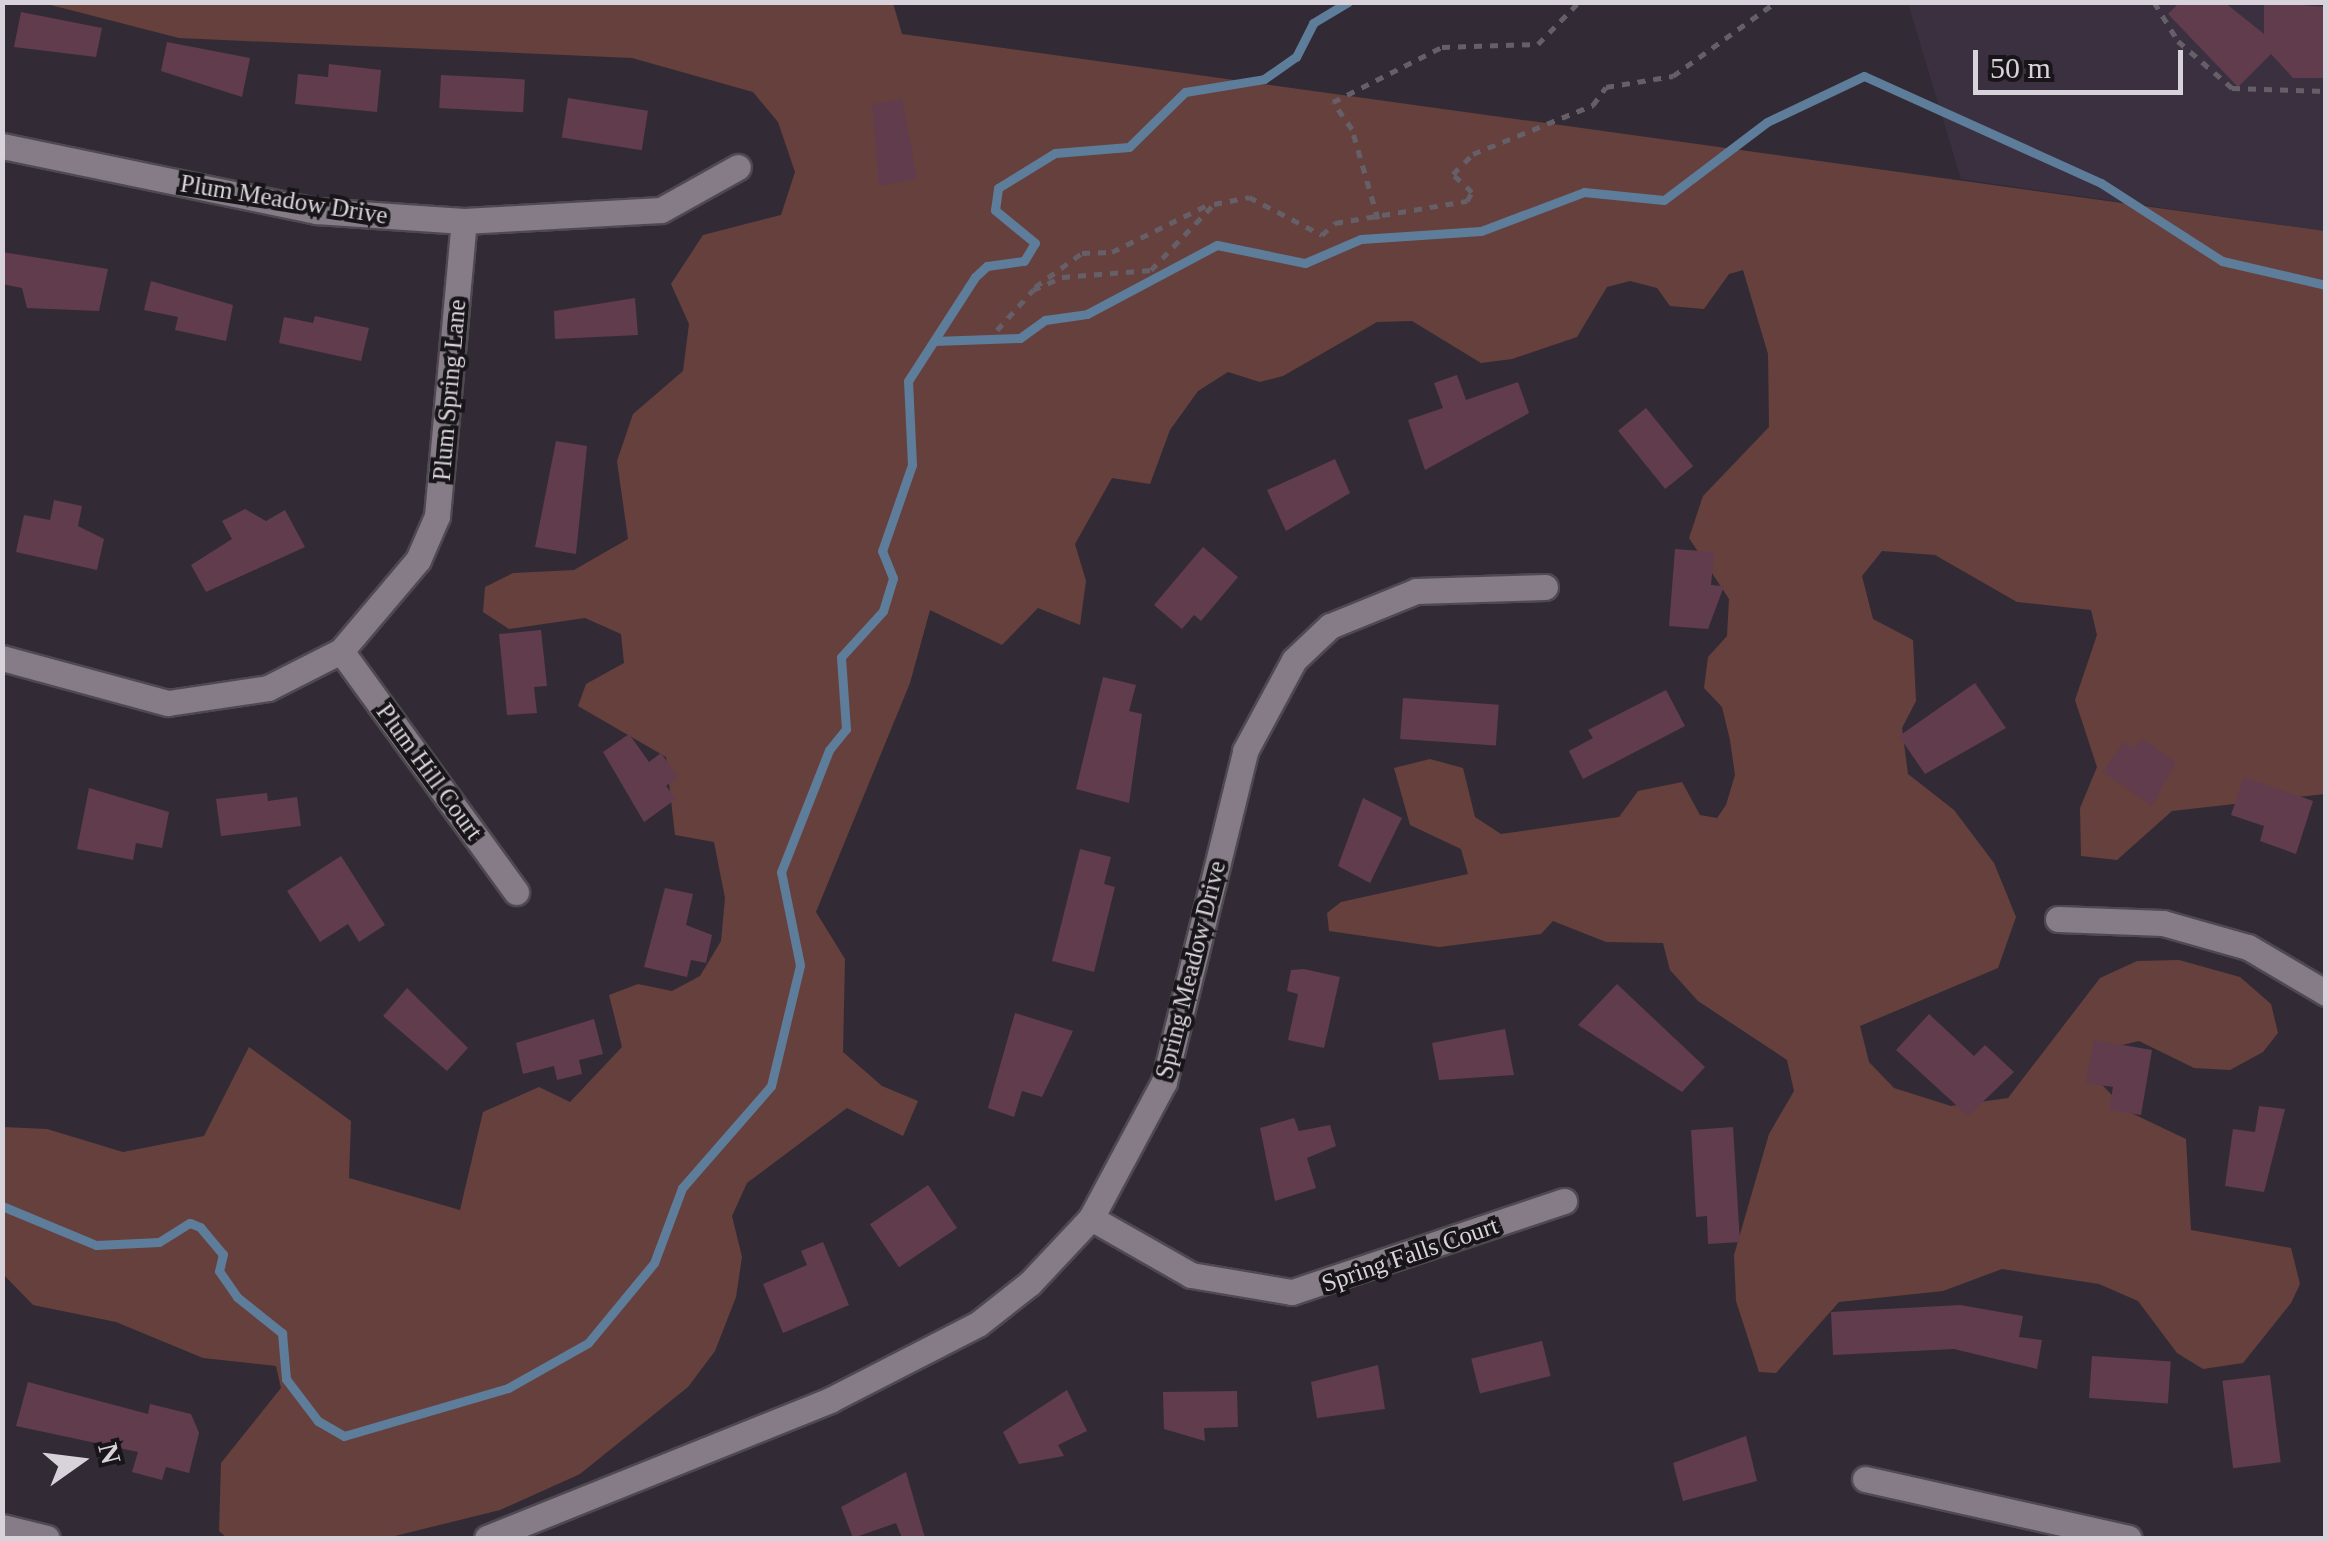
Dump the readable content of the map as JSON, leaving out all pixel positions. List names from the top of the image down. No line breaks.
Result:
{"streets":{"street":["Plum Meadow Drive","Plum Spring Lane","Plum Hill Court","Spring Meadow Drive","Spring Falls Court"]},"crossings":[["Plum Meadow Drive","Plum Spring Lane"],["Plum Spring Lane","Plum Hill Court"],["Spring Meadow Drive","Spring Falls Court"]],"scale_bar":"50 m","north":"right"}
